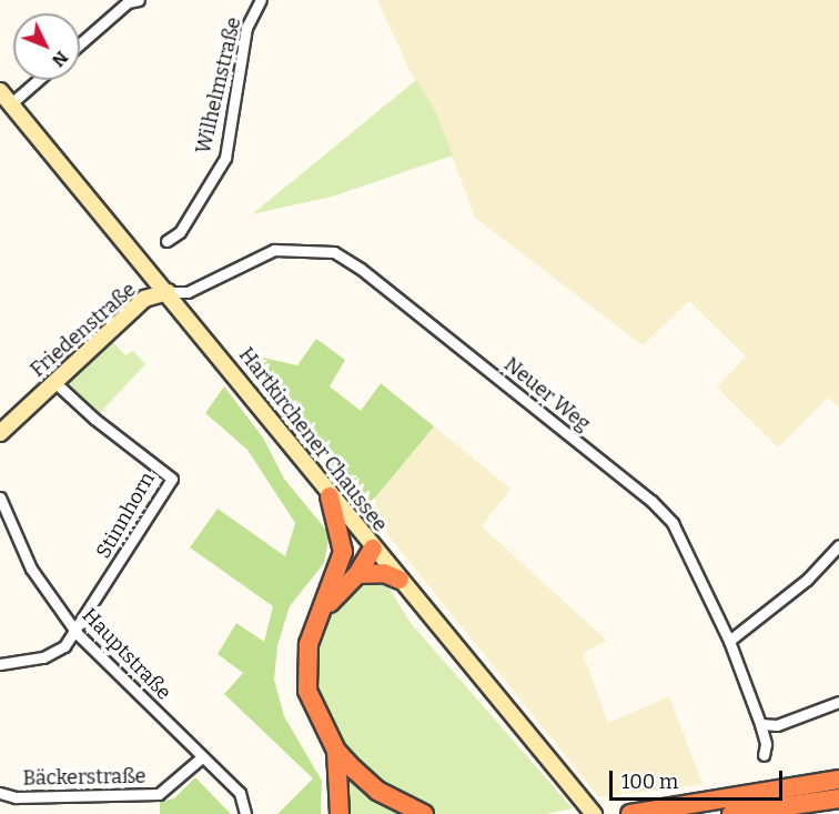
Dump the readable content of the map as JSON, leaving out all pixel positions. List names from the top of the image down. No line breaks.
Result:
{"streets":{"main road":["Friedenstraße","Hartkirchener Chaussee"],"street":["Wilhelmstraße","Neuer Weg","Stinnhorn","Hauptstraße","Bäckerstraße"]},"crossings":[["Friedenstraße","Neuer Weg"],["Friedenstraße","Hartkirchener Chaussee"],["Friedenstraße","Stinnhorn"],["Neuer Weg","Hartkirchener Chaussee"],["Stinnhorn","Hauptstraße"],["Hauptstraße","Bäckerstraße"]],"scale_bar":"100 m","north":"bottom right"}
